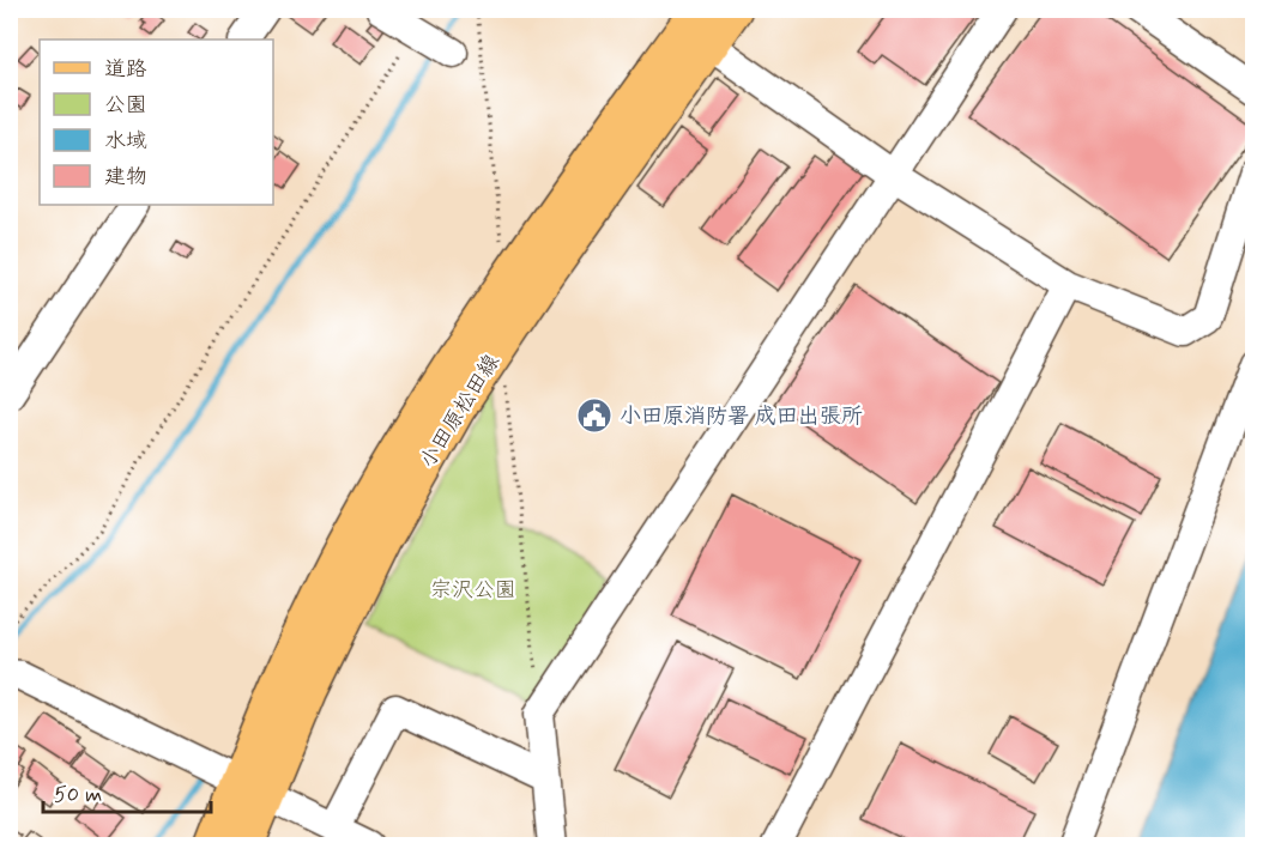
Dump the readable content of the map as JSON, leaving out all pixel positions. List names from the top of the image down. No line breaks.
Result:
{"streets":{"main road":["小田原松田線"]},"parks":["宗沢公園"],"places":{"public building":["小田原消防署 成田出張所"]},"legend":["道路","公園","水域","建物"],"scale_bar":"50 m"}
